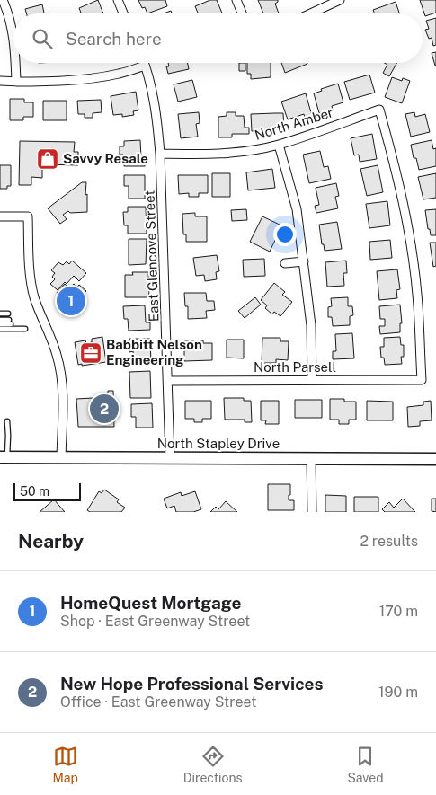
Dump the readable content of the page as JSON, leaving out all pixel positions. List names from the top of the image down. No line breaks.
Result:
{"streets":{"main road":["North Stapley Drive"],"street":["North Amber","East Glencove Street","North Parsell"]},"crossings":[["North Amber","East Glencove Street"],["North Amber","North Parsell"],["East Glencove Street","North Parsell"],["East Glencove Street","North Stapley Drive"]],"places":{"shop":["Savvy Resale"],"office":["Babbitt Nelson Engineering"]},"scale_bar":"50 m","page":{"search":"Search here","pins":["1","2"],"scale":"50 m","heading":["Nearby","2 results"],"list":[{"mark":"1","name":"HomeQuest Mortgage","note":"Shop · East Greenway Street","value":"170 m"},{"mark":"2","name":"New Hope Professional Services","note":"Office · East Greenway Street","value":"190 m"}],"nav":["Map","Directions","Saved"]}}
